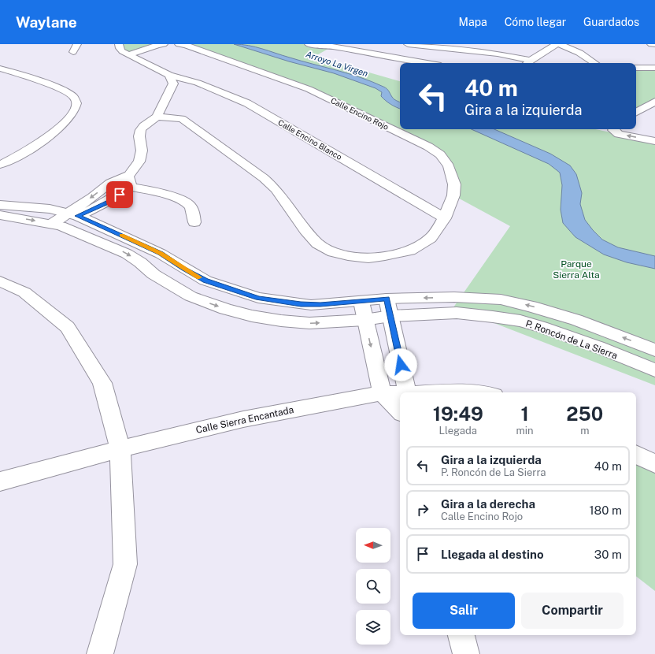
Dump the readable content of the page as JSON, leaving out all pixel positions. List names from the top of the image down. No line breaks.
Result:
{"streets":{"street":["Calle Encino Rojo","Calle Encino Blanco","P. Roncón de La Sierra","Calle Sierra Encantada"]},"crossings":[["Calle Encino Rojo","Calle Encino Blanco"]],"water":["Arroyo La Virgen"],"parks":["Parque Sierra Alta"],"north":"left","page":{"header":"Waylane","nav":["Mapa","Cómo llegar","Guardados"],"turn":["40 m","Gira a la izquierda"],"eta":["19:49","Llegada","1","min","250","m"],"list":[{"name":"Gira a la izquierda","note":"P. Roncón de La Sierra","value":"40 m"},{"name":"Gira a la derecha","note":"Calle Encino Rojo","value":"180 m"},{"name":"Llegada al destino","value":"30 m"}],"buttons":["Salir","Compartir"]}}
